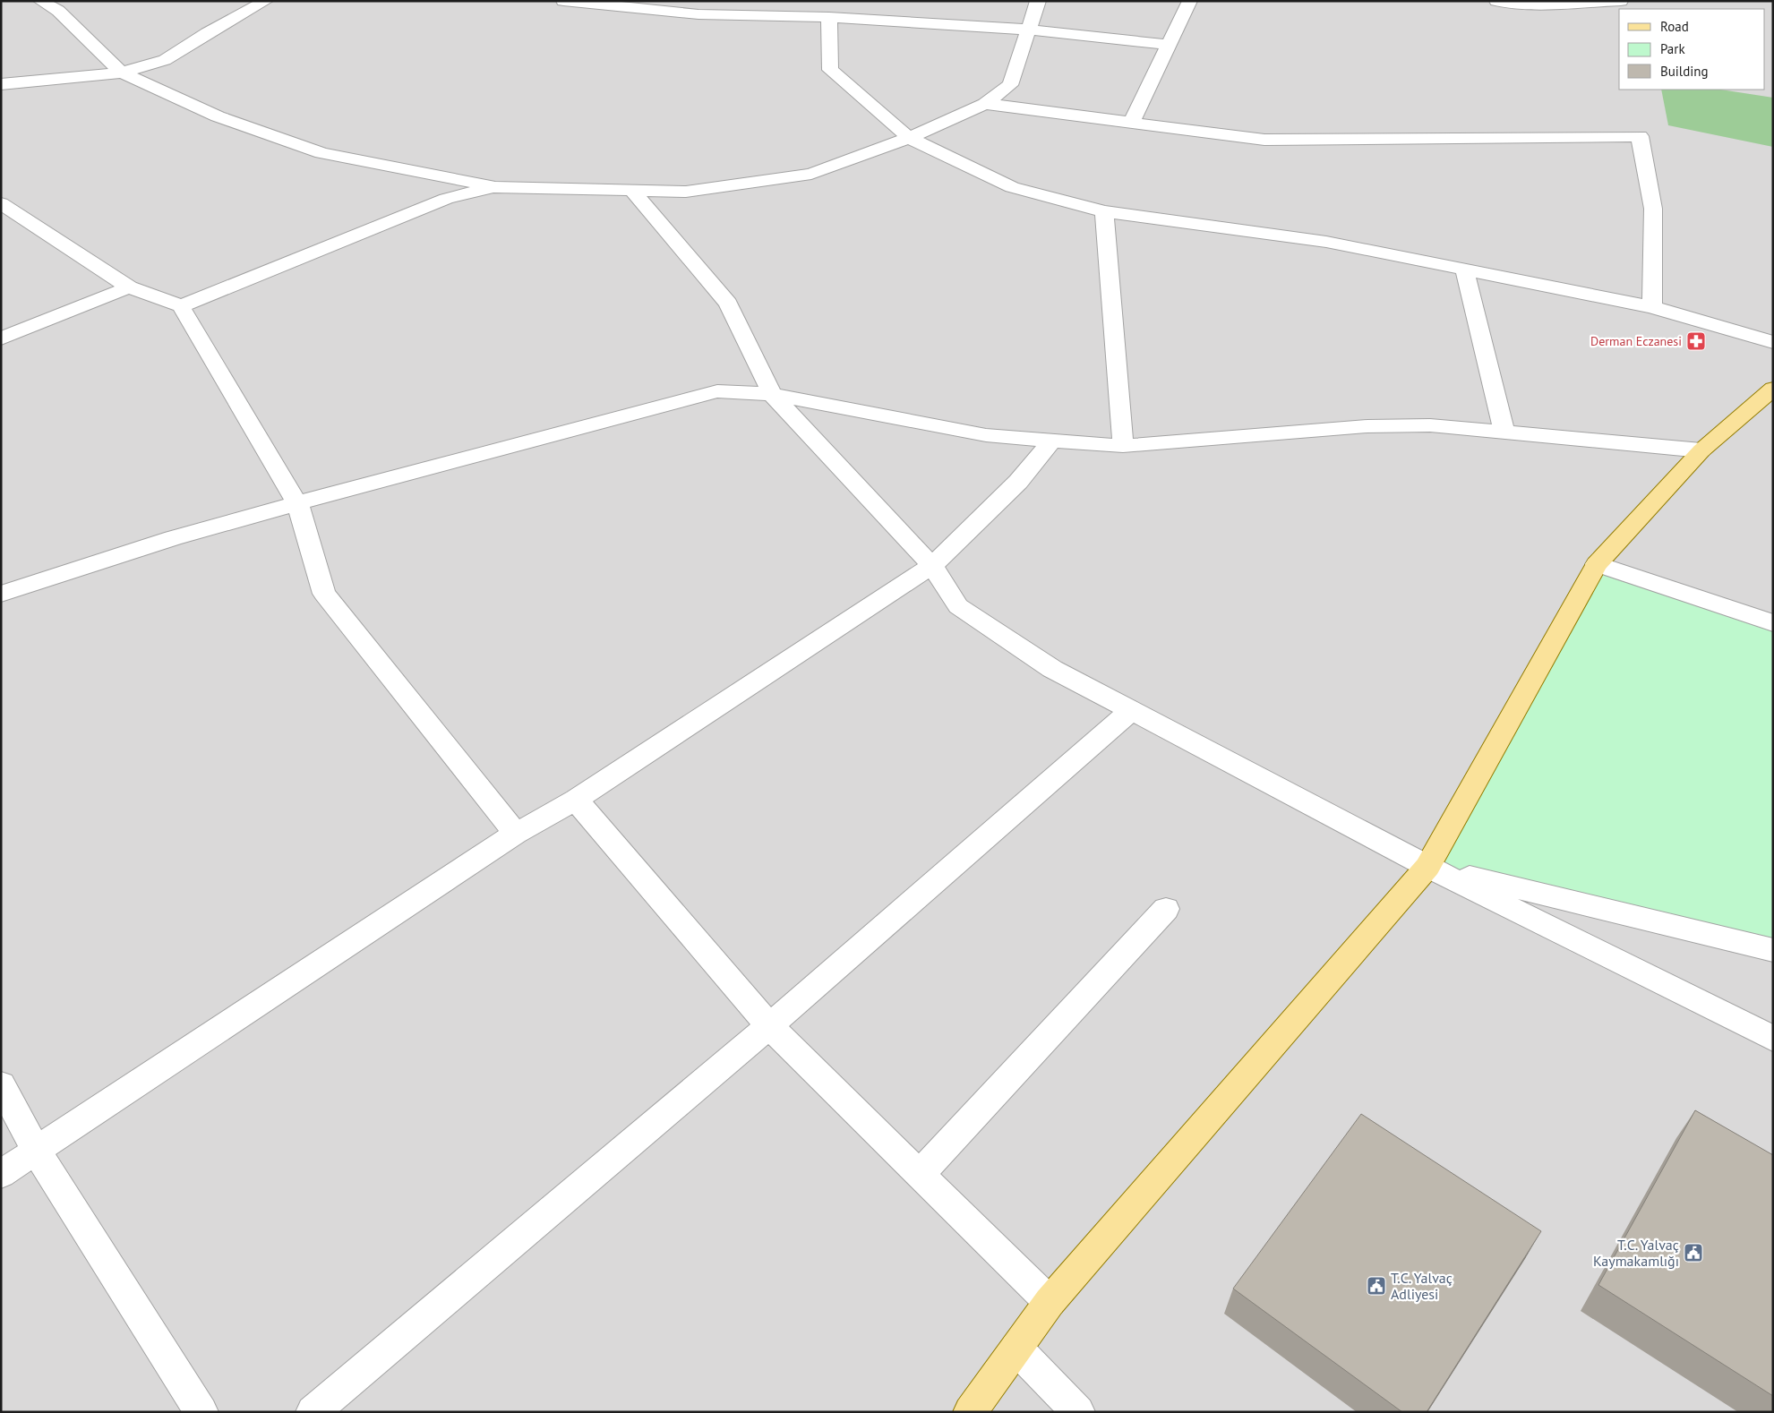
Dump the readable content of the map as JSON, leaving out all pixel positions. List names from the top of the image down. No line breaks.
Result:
{"places":{"pharmacy":["Derman Eczanesi"],"public building":["T.C. Yalvaç Kaymakamlığı","T.C. Yalvaç Adliyesi"]},"legend":["Road","Park","Building"]}
